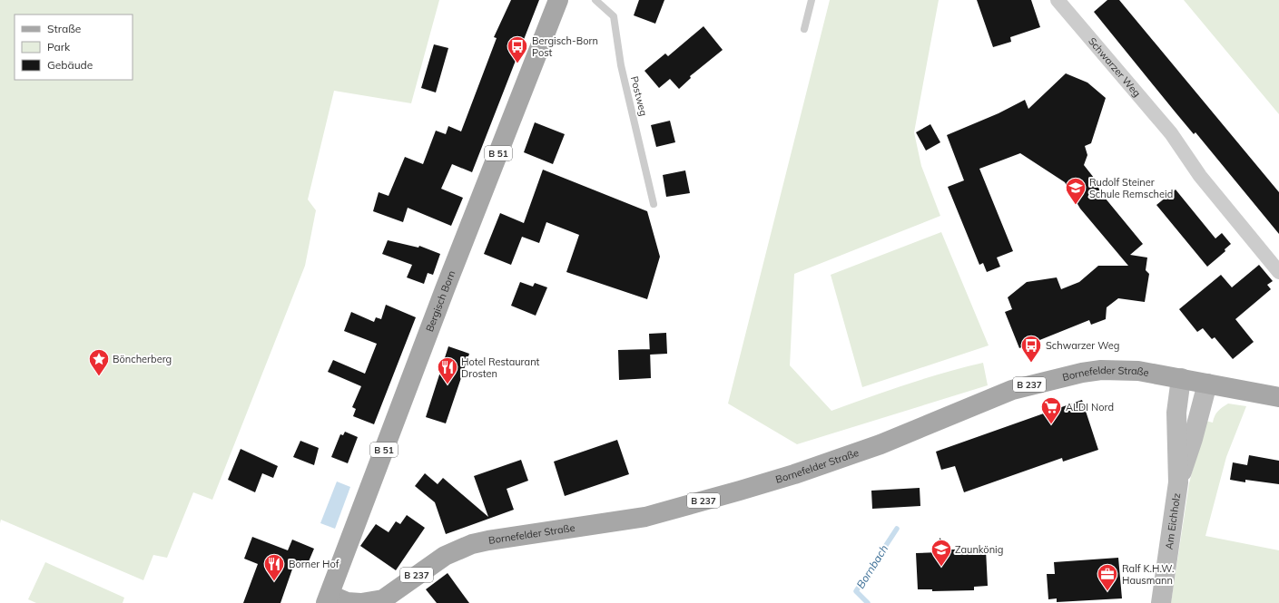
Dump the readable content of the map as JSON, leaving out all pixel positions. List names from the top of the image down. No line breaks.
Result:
{"streets":{"main road":["B 51","Bergisch Born","Bornefelder Straße","B 237","Am Eichholz"],"street":["Schwarzer Weg"],"lane":["Postweg"]},"crossings":[["Bergisch Born","Bornefelder Straße"],["Bornefelder Straße","Am Eichholz"]],"water":["Bornbach"],"places":{"bus stop":["Bergisch-Born Post","Schwarzer Weg"],"school or university":["Rudolf Steiner Schule Remscheid","Zaunkönig"],"place":["Böncherberg"],"restaurant":["Hotel Restaurant Drosten","Borner Hof"],"supermarket":["ALDI Nord"],"office":["Ralf K.H.W. Hausmann"]},"legend":["Straße","Park","Gebäude"]}
